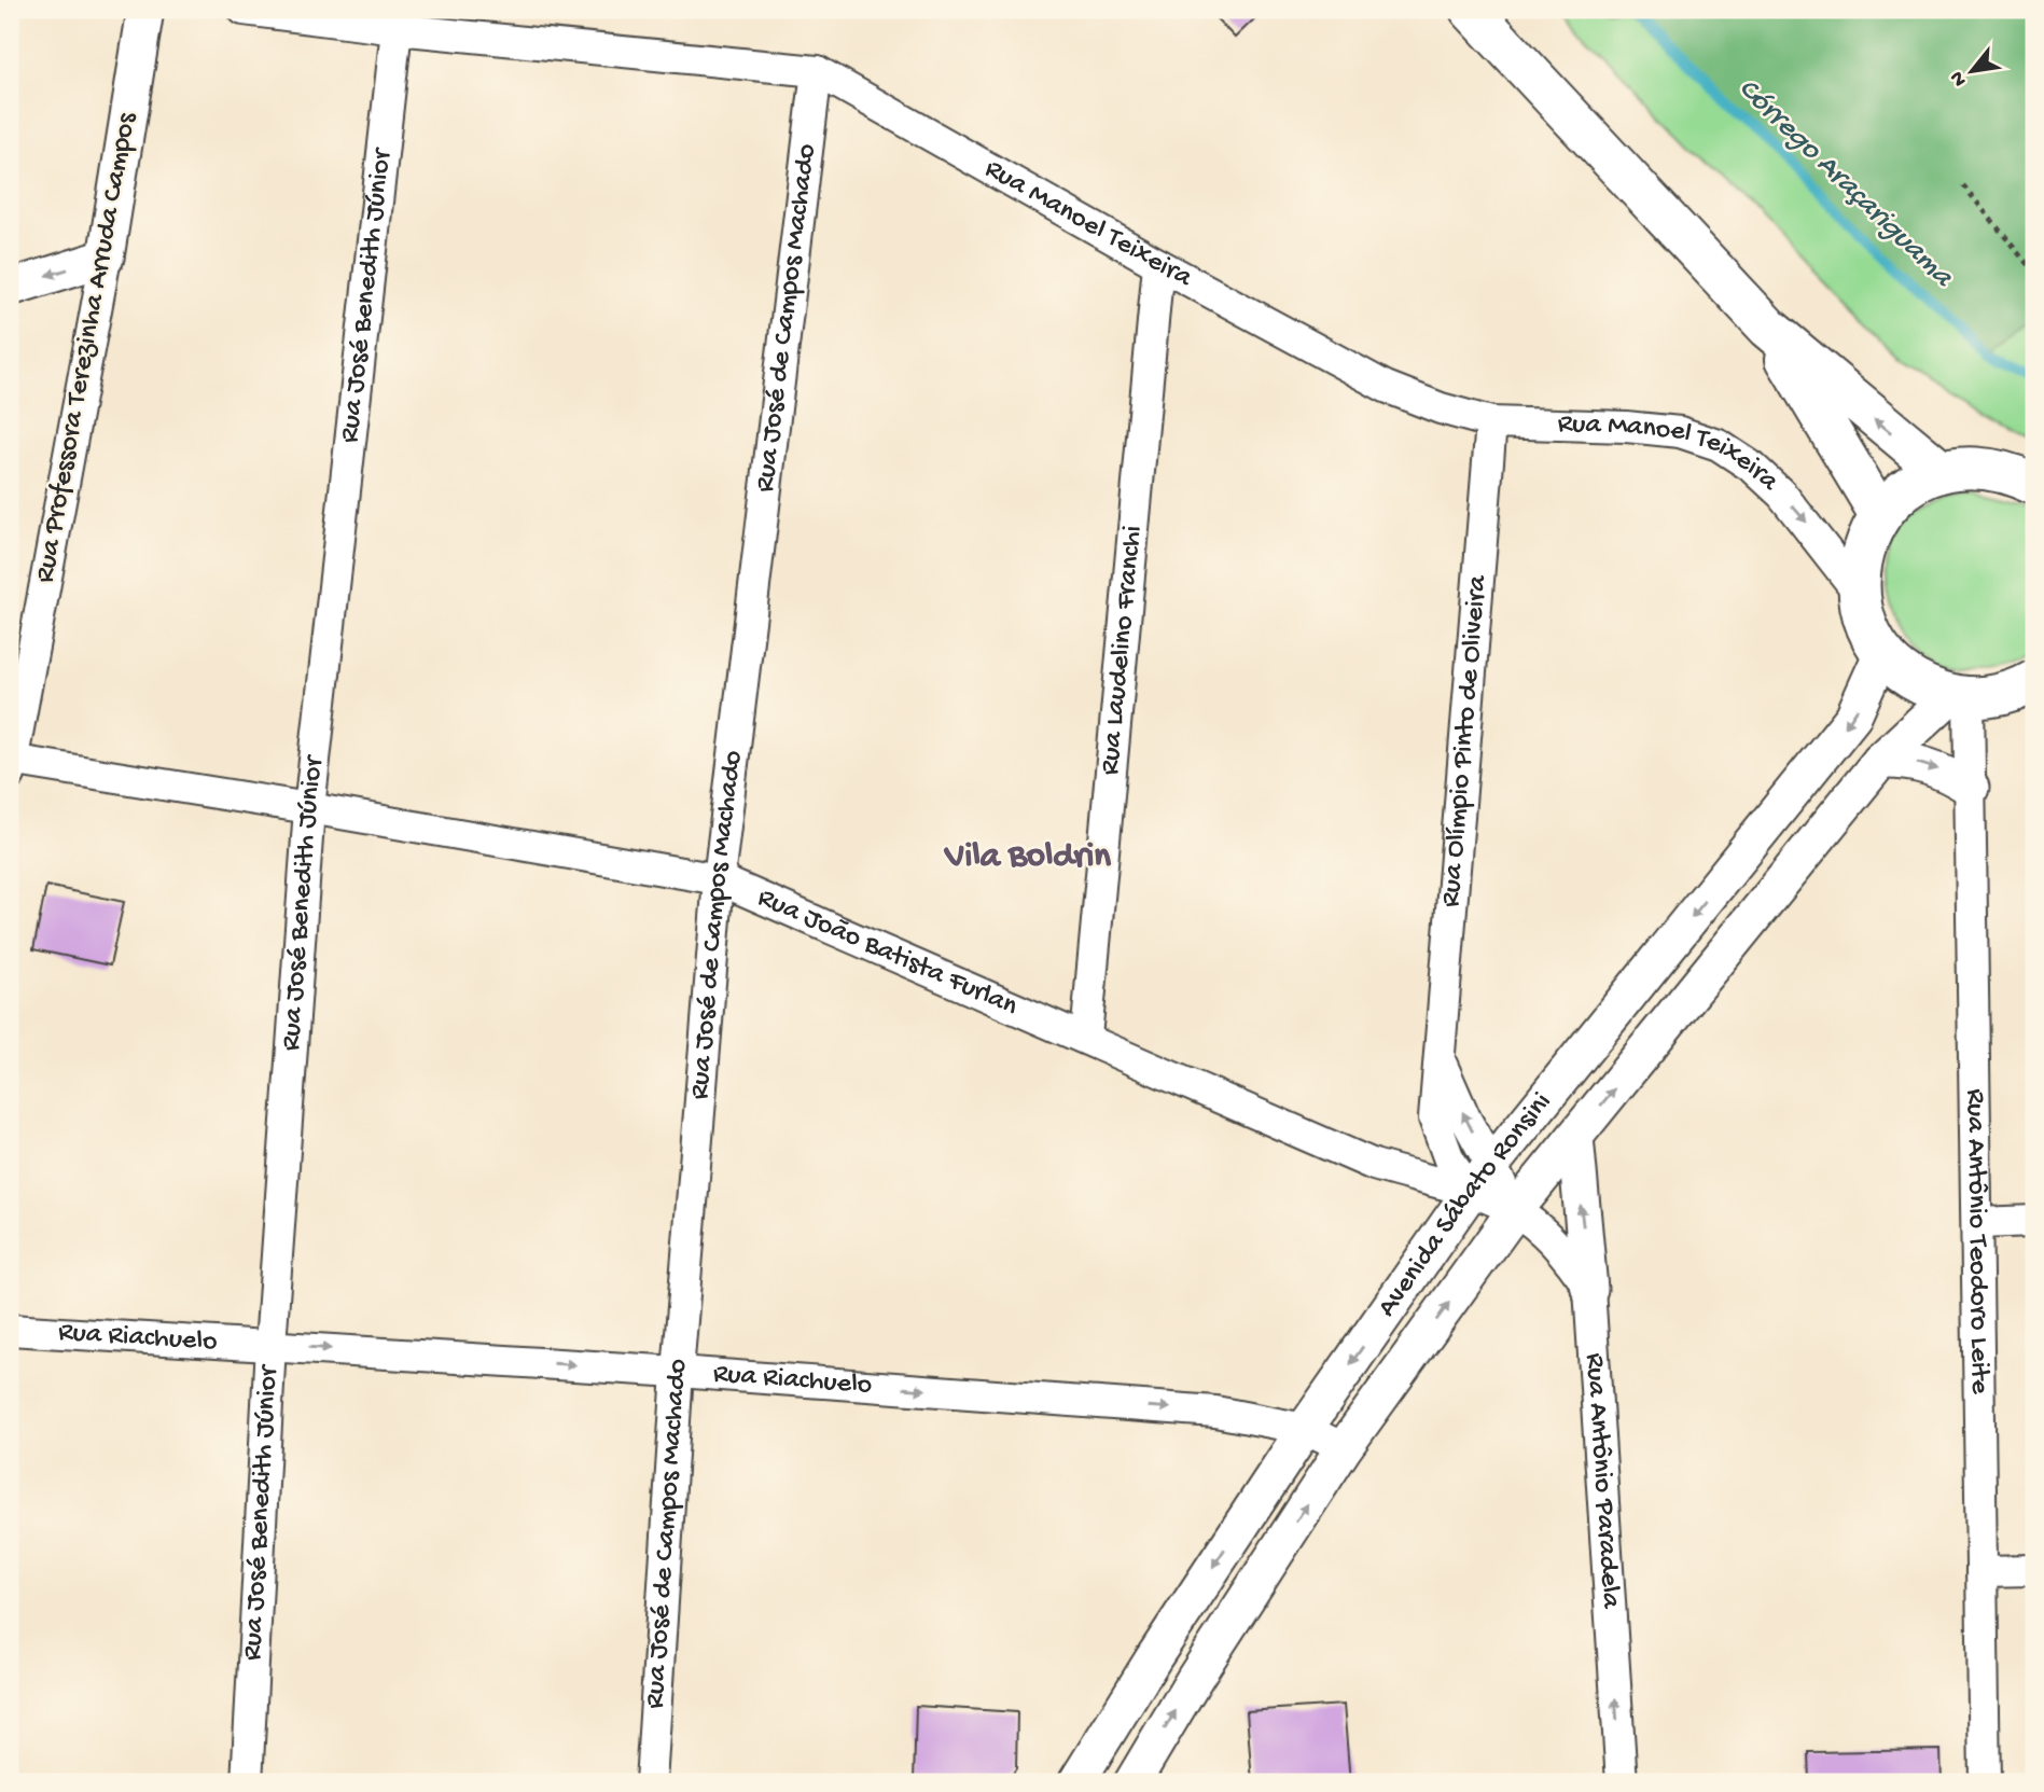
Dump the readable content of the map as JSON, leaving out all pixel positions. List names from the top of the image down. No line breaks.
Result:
{"streets":{"street":["Rua Manoel Teixeira","Rua José Benedith Júnior","Rua José de Campos Machado","Rua Professora Terezinha Arruda Campos","Rua Laudelino Franchi","Rua Olímpio Pinto de Oliveira","Rua João Batista Furlan","Avenida Sábato Ronsini","Rua Antônio Teodoro Leite","Rua Riachuelo","Rua Antônio Paradela"]},"crossings":[["Rua Manoel Teixeira","Rua José Benedith Júnior"],["Rua Manoel Teixeira","Rua José de Campos Machado"],["Rua Manoel Teixeira","Rua Laudelino Franchi"],["Rua Manoel Teixeira","Rua Olímpio Pinto de Oliveira"],["Rua José Benedith Júnior","Rua João Batista Furlan"],["Rua José Benedith Júnior","Rua Riachuelo"],["Rua José de Campos Machado","Rua João Batista Furlan"],["Rua José de Campos Machado","Rua Riachuelo"],["Rua Professora Terezinha Arruda Campos","Rua João Batista Furlan"],["Rua Laudelino Franchi","Rua João Batista Furlan"],["Rua Olímpio Pinto de Oliveira","Rua João Batista Furlan"],["Rua Olímpio Pinto de Oliveira","Avenida Sábato Ronsini"],["Rua João Batista Furlan","Avenida Sábato Ronsini"],["Avenida Sábato Ronsini","Rua Antônio Teodoro Leite"],["Avenida Sábato Ronsini","Rua Riachuelo"]],"one_way":["Rua Riachuelo","Rua Antônio Paradela"],"districts":["Vila Boldrin"],"water":["Córrego Araçariguama"],"north":"bottom left"}
